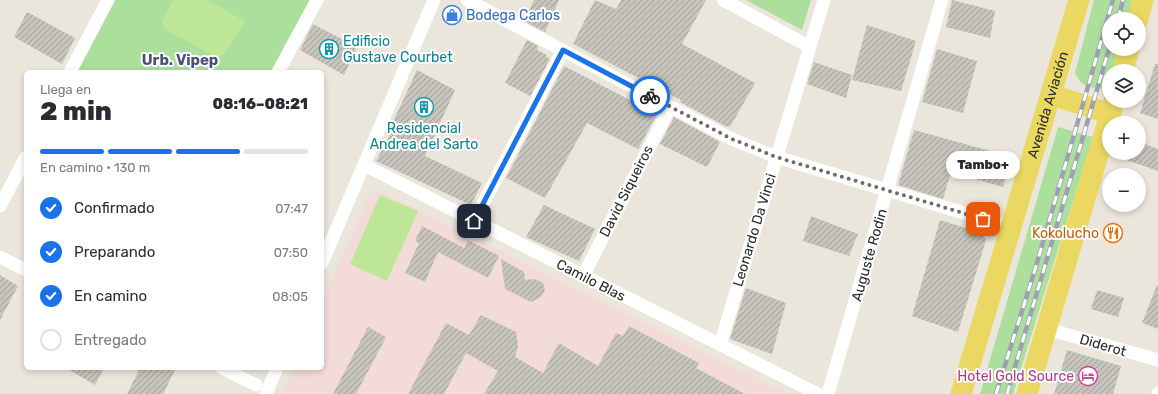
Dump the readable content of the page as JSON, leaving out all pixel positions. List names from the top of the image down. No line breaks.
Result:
{"streets":{"main road":["Avenida Aviación"],"street":["David Siqueiros","Leonardo Da Vinci","Auguste Rodin","Camilo Blas","Diderot"]},"crossings":[["David Siqueiros","Camilo Blas"],["Leonardo Da Vinci","Camilo Blas"]],"districts":["Urb. Vipep"],"places":{"shop":["Bodega Carlos"],"building":["Edificio Gustave Courbet","Residencial Andrea del Sarto"],"other":["Tambo+"],"restaurant":["Kokolucho"],"hotel":["Hotel Gold Source"]},"page":{"map_buttons":["+","−"],"heading":["2 min","Llega en","08:16–08:21"],"bar":"En camino · 130 m","bubble":"Tambo+","list":[["Confirmado","07:47"],["Preparando","07:50"],["En camino","08:05"],"Entregado"]}}
